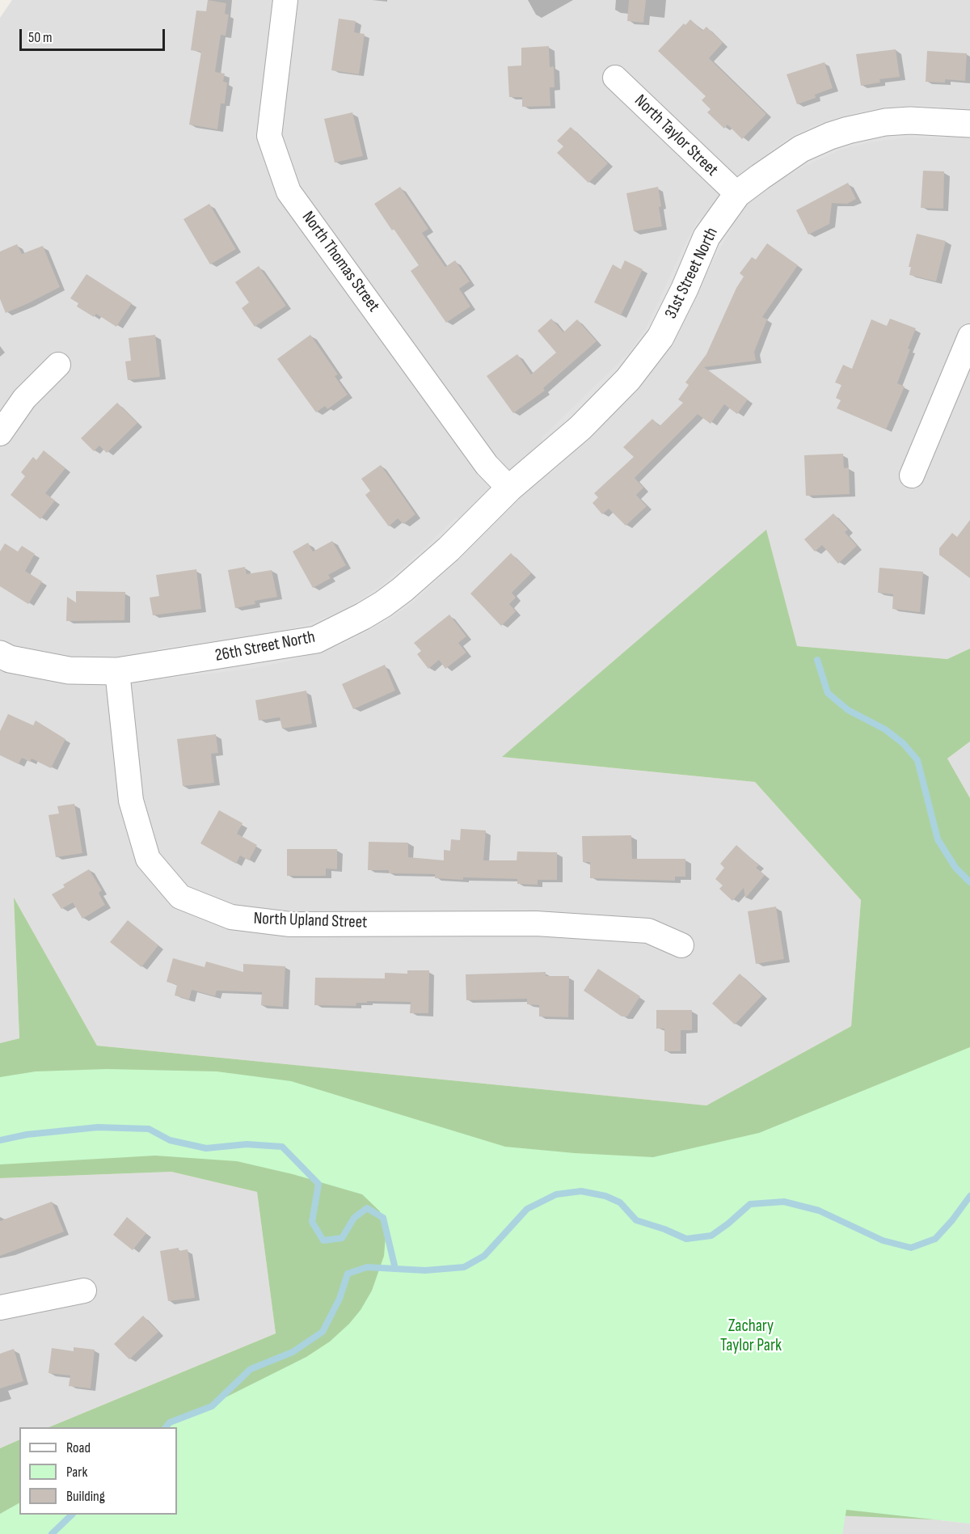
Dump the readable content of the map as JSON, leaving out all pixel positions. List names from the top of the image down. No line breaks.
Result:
{"streets":{"street":["North Taylor Street","North Thomas Street","31st Street North","26th Street North","North Upland Street"]},"crossings":[["North Taylor Street","31st Street North"],["North Thomas Street","31st Street North"],["North Thomas Street","26th Street North"],["31st Street North","26th Street North"],["26th Street North","North Upland Street"]],"parks":["Zachary Taylor Park"],"legend":["Road","Park","Building"],"scale_bar":"50 m"}
